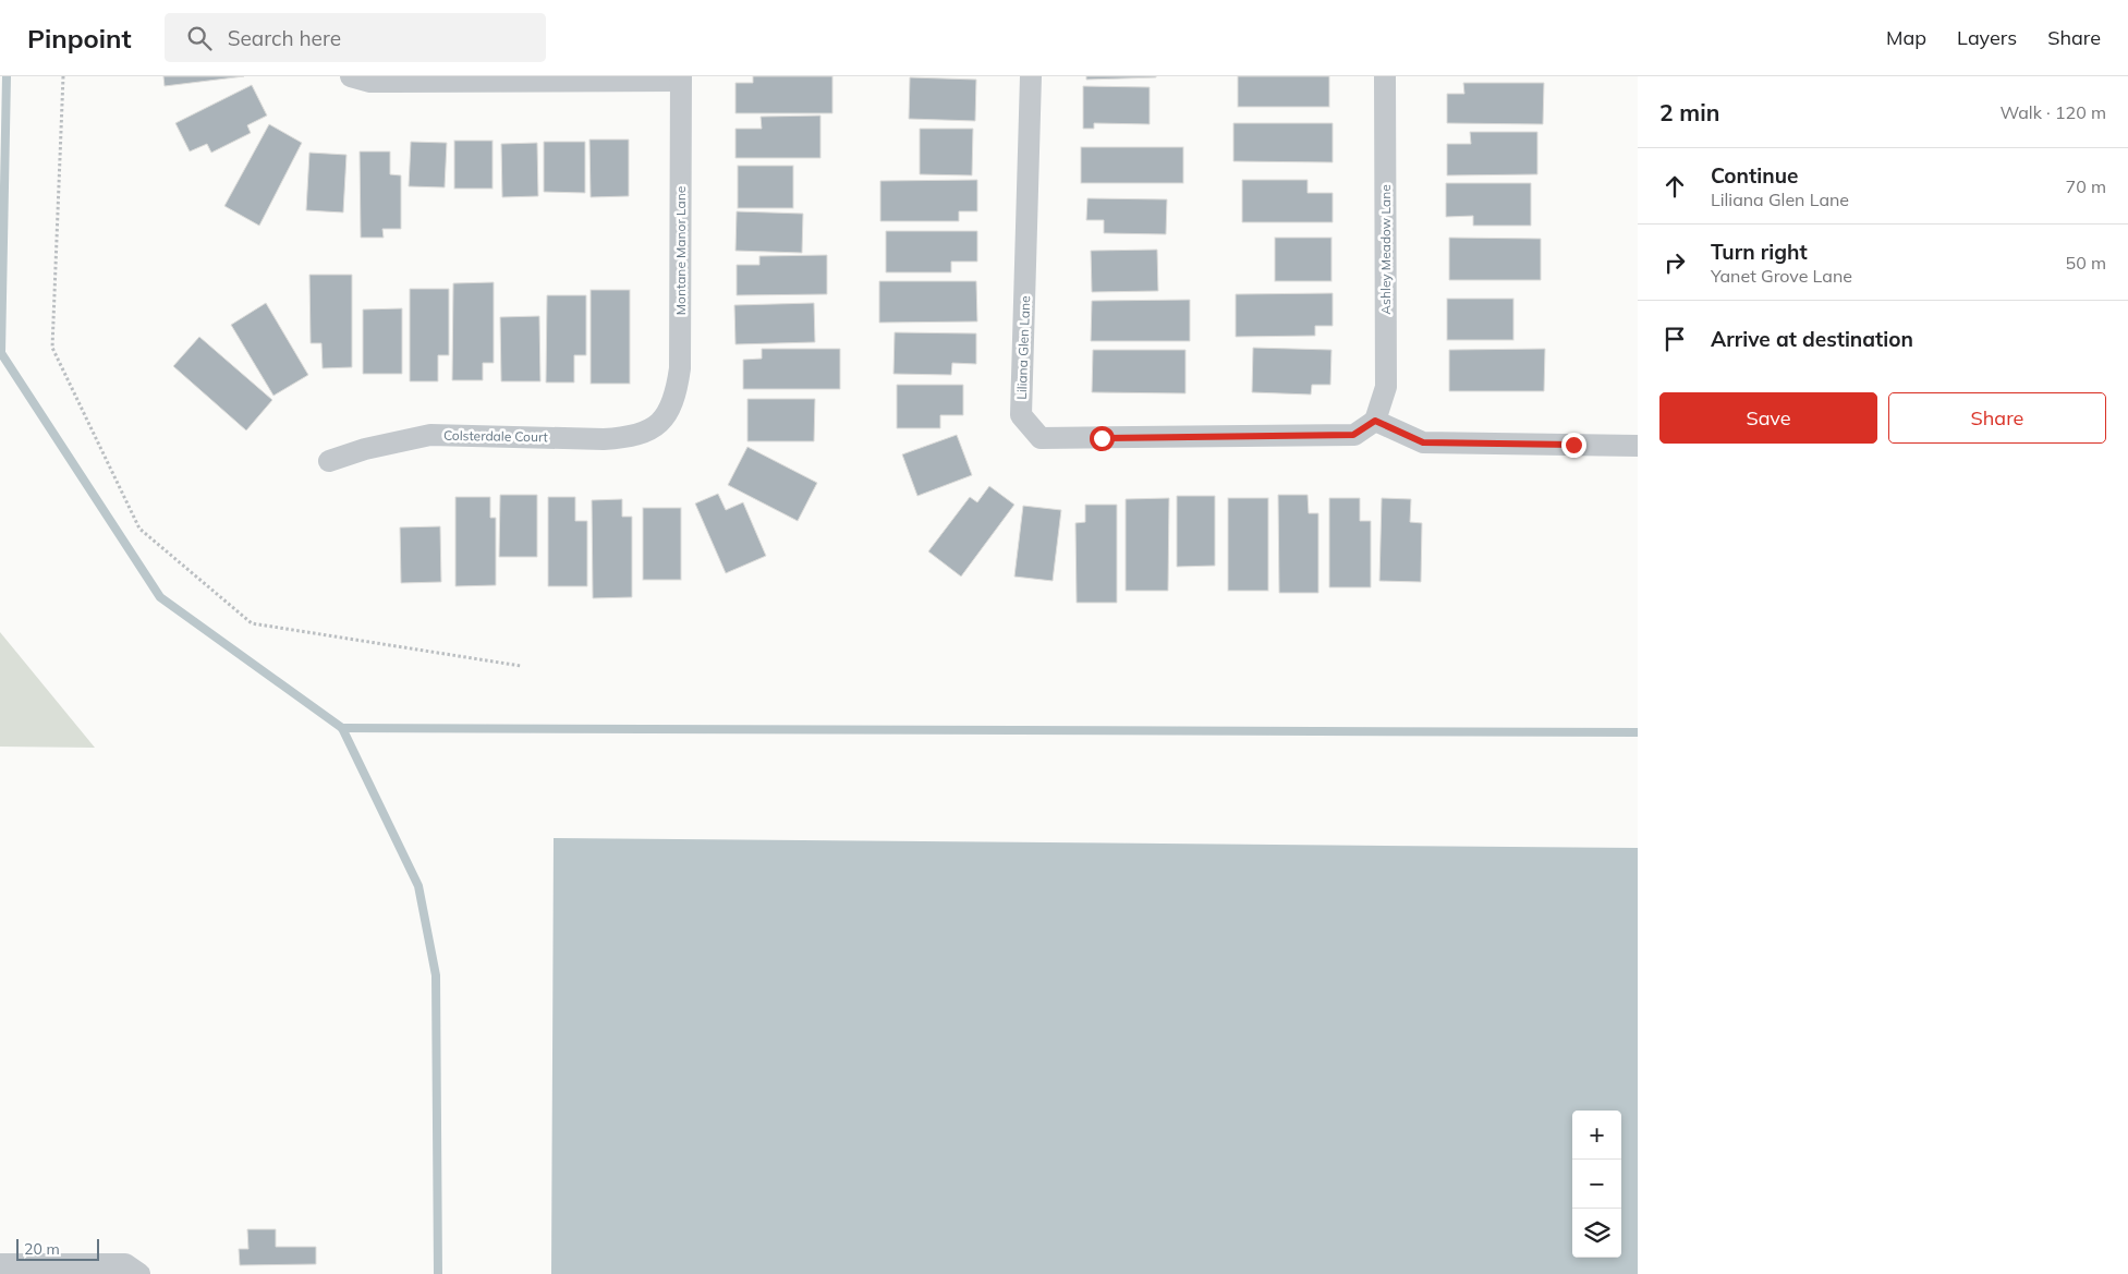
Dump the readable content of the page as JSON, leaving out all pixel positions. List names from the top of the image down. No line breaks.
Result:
{"streets":{"street":["Ashley Meadow Lane","Montane Manor Lane","Liliana Glen Lane","Colsterdale Court"]},"crossings":[["Ashley Meadow Lane","Liliana Glen Lane"],["Montane Manor Lane","Colsterdale Court"]],"scale_bar":"20 m","page":{"header":"Pinpoint","search":"Search here","nav":["Map","Layers","Share"],"heading":["2 min","Walk · 120 m"],"list":[["Continue","Liliana Glen Lane","70 m"],["Turn right","Yanet Grove Lane","50 m"],"Arrive at destination"],"buttons":["Save","Share"],"map_buttons":["+","−"],"scale":"20 m"}}
